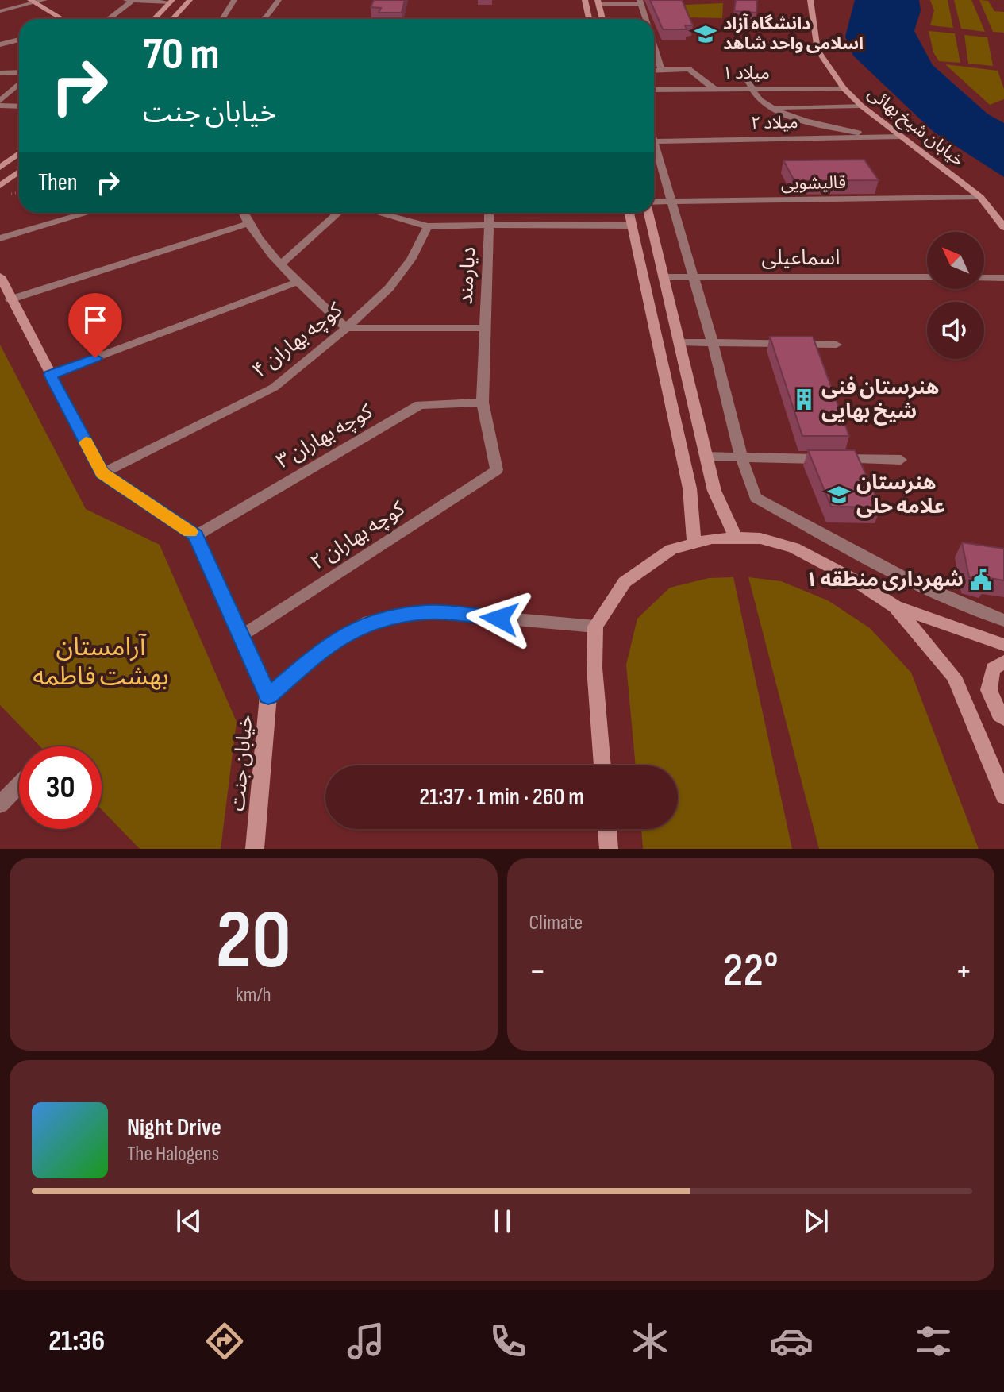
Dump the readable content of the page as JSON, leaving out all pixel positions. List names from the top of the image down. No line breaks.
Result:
{"streets":{"main road":["خیابان شیخ بهائی","خیابان جنت"],"street":["میلاد ۱","میلاد ۲","قالیشویی","اسماعیلی","دیارمند","کوچه بهاران ۴","کوچه بهاران ۳","کوچه بهاران ۲"]},"crossings":[["میلاد ۱","خیابان شیخ بهائی"],["میلاد ۲","خیابان شیخ بهائی"],["خیابان شیخ بهائی","قالیشویی"],["دیارمند","کوچه بهاران ۳"],["دیارمند","کوچه بهاران ۲"],["کوچه بهاران ۳","خیابان جنت"],["کوچه بهاران ۲","خیابان جنت"]],"parks":["آرامستان بهشت فاطمه"],"places":{"school or university":["دانشگاه آزاد اسلامی واحد شاهد","هنرستان علامه حلی"],"building":["هنرستان فنی شیخ بهایی"],"public building":["شهرداری منطقه ۱"]},"north":"top left","page":{"turn":["70 m","خیابان جنت"],"then":"Then","limit":"30","trip":"21:37 · 1 min · 260 m","tile":[["20","km/h"],"Climate"],"heat":["−","22°","+"],"song":["Night Drive","The Halogens"],"tabs":"21:36"}}
